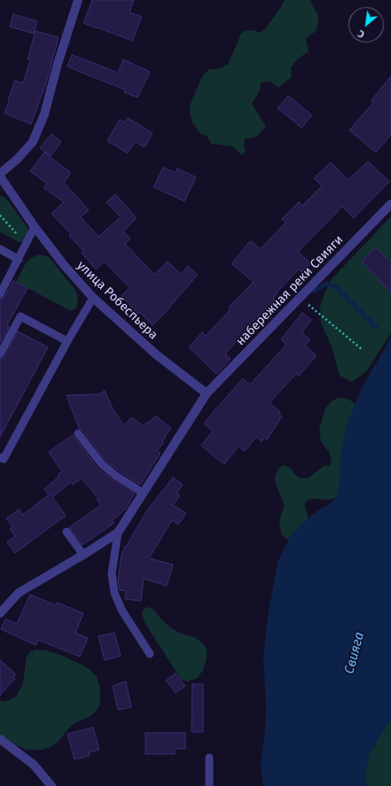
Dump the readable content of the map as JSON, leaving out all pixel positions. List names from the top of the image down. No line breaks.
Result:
{"streets":{"street":["набережная реки Свияги","улица Робеспьера"]},"crossings":[["набережная реки Свияги","улица Робеспьера"]],"water":["Свияга"],"north":"bottom left"}
